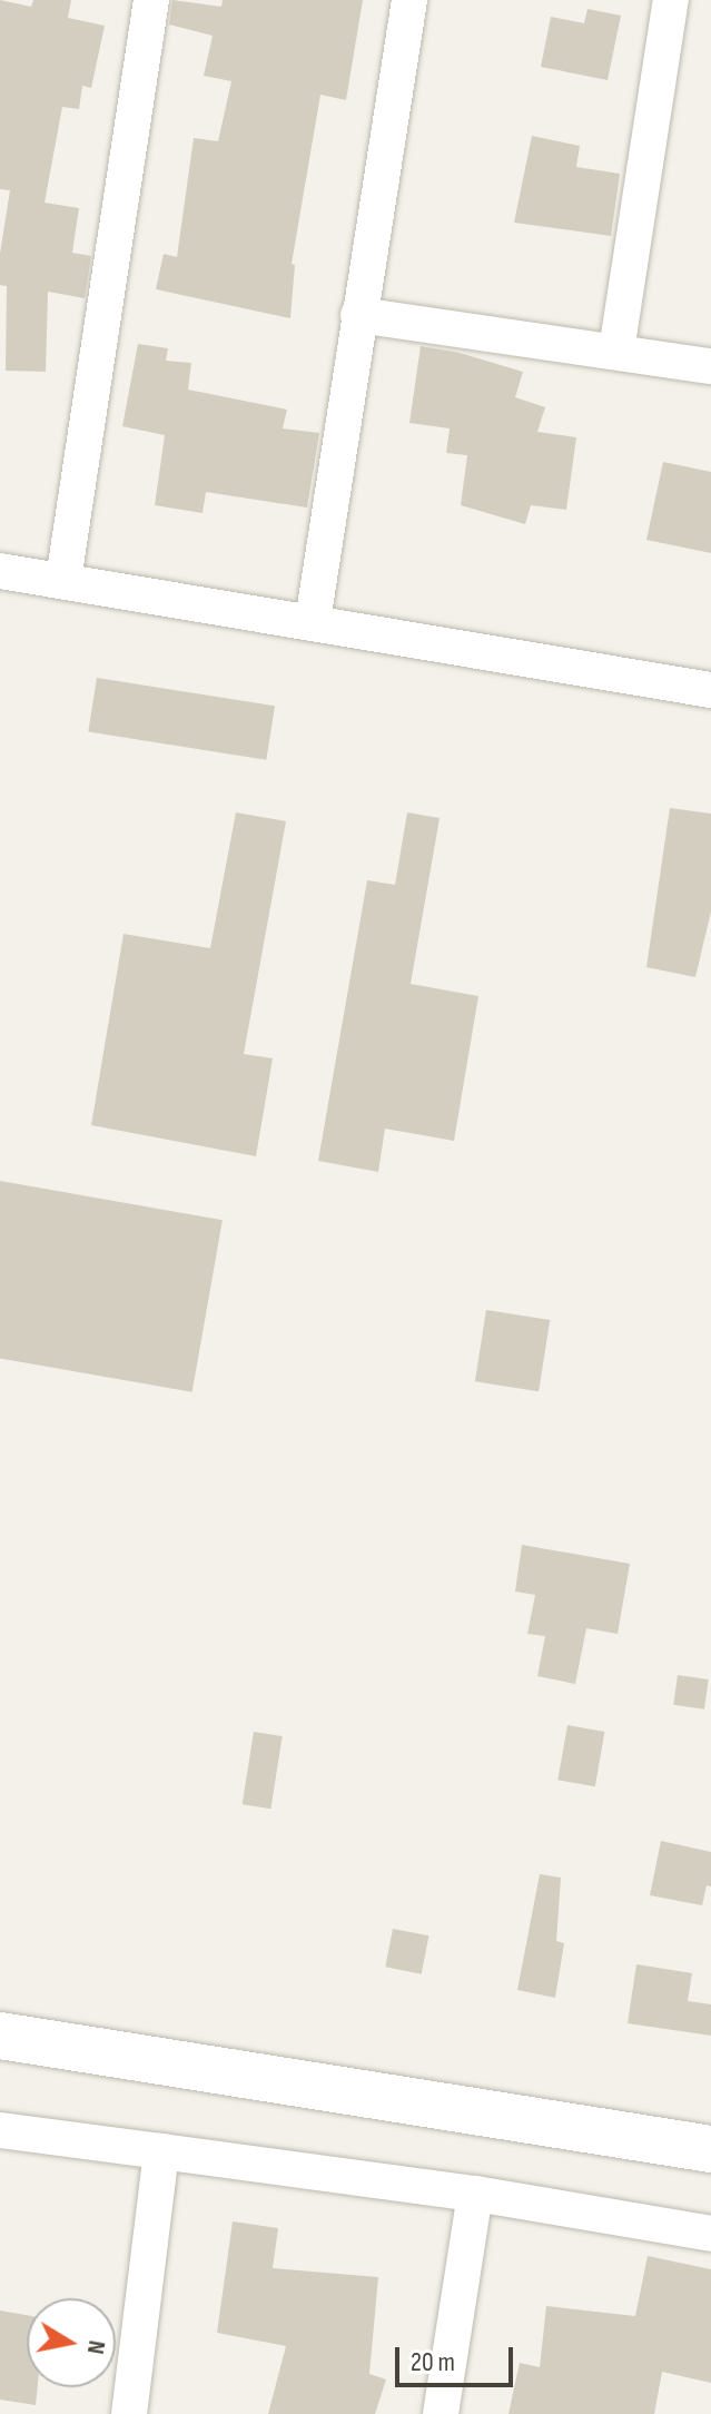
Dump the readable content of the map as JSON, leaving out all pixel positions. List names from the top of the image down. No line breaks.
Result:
{"scale_bar":"20 m","north":"right"}
